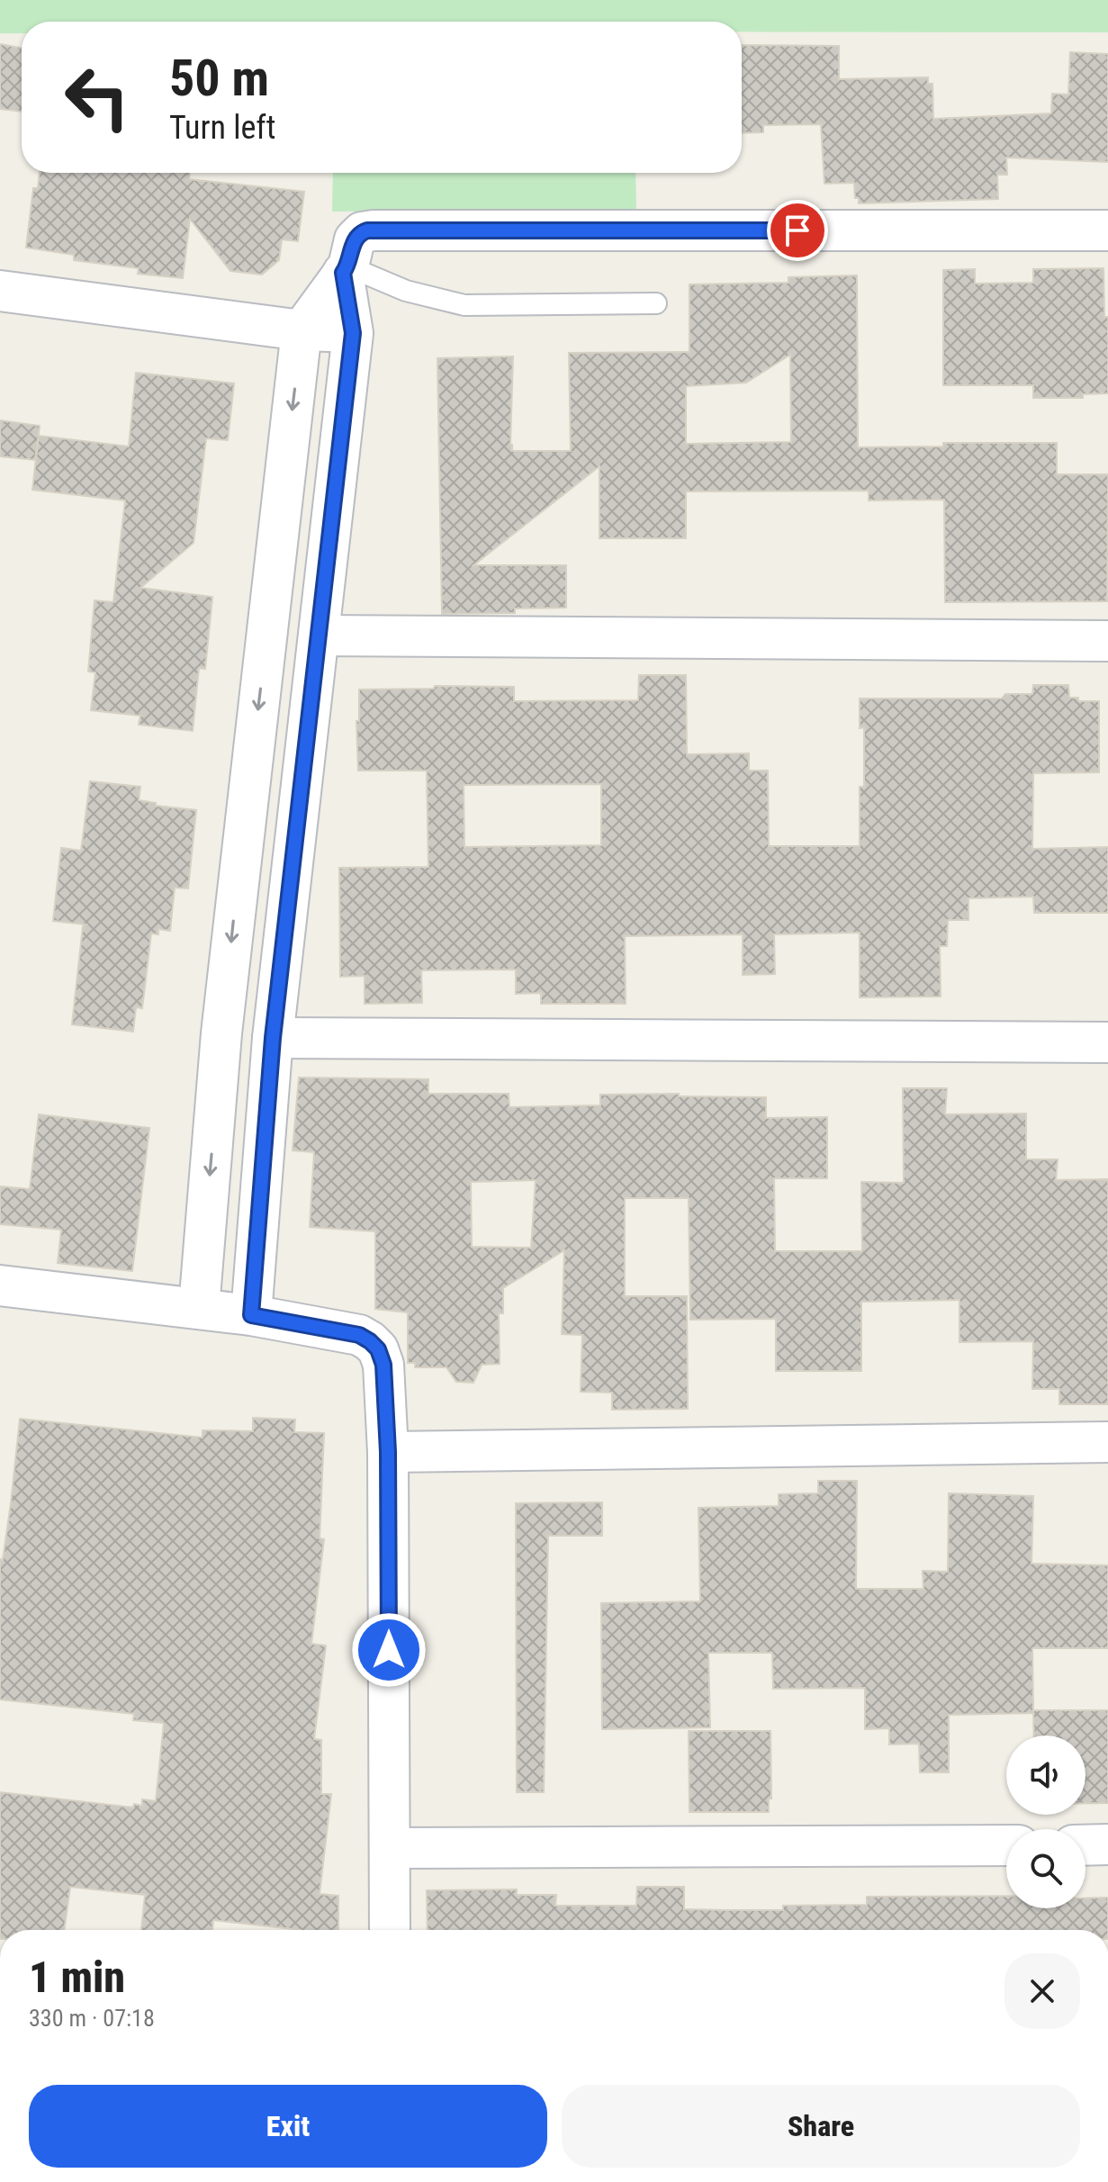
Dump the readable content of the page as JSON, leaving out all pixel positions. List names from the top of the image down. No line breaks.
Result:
{"page":{"turn":["50 m","Turn left"],"heading":["1 min","330 m · 07:18"],"buttons":["Exit","Share"]}}
